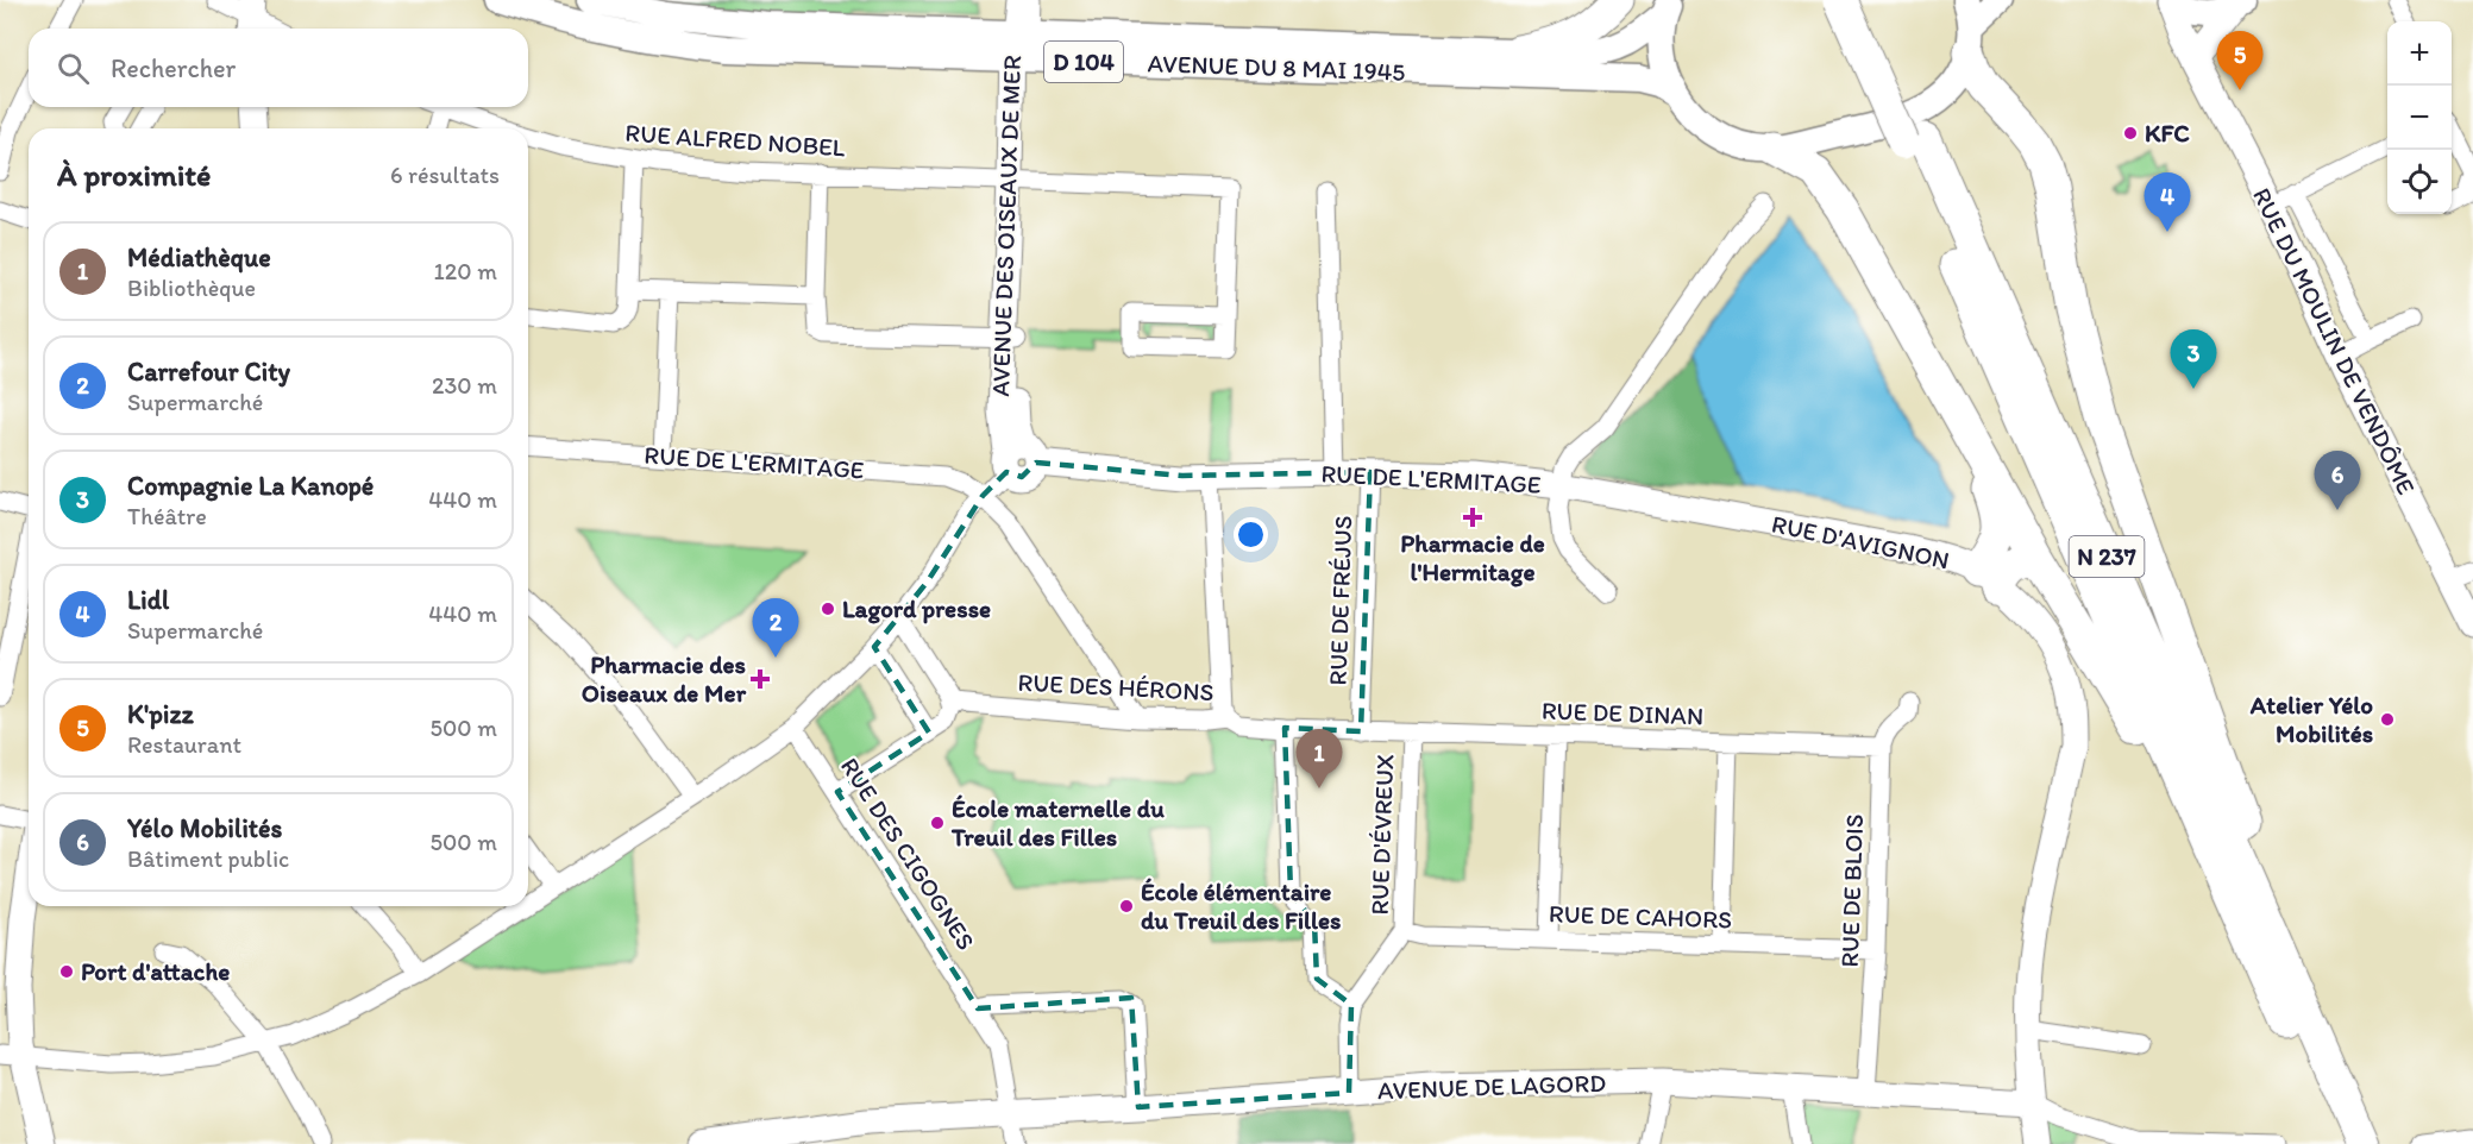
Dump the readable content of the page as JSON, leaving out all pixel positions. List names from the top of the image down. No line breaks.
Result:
{"streets":{"highway":["N 237"],"main road":["D 104","AVENUE DU 8 MAI 1945"],"street":["RUE ALFRED NOBEL","AVENUE DES OISEAUX DE MER","RUE DU MOULIN DE VENDÔME","RUE DE L'ERMITAGE","RUE D'AVIGNON","RUE DE FRÉJUS","RUE DES HÉRONS","RUE DE DINAN","RUE D'ÉVREUX","RUE DES CIGOGNES","RUE DE BLOIS","RUE DE CAHORS","AVENUE DE LAGORD"]},"crossings":[["AVENUE DU 8 MAI 1945","AVENUE DES OISEAUX DE MER"],["RUE ALFRED NOBEL","AVENUE DES OISEAUX DE MER"],["AVENUE DES OISEAUX DE MER","RUE DE L'ERMITAGE"],["RUE DE L'ERMITAGE","RUE D'AVIGNON"],["RUE DE L'ERMITAGE","RUE DE FRÉJUS"],["RUE DE L'ERMITAGE","RUE DES HÉRONS"],["RUE D'AVIGNON","AVENUE DE LAGORD"],["RUE DE FRÉJUS","RUE DES HÉRONS"],["RUE DE FRÉJUS","RUE DE DINAN"],["RUE DES HÉRONS","RUE DE DINAN"],["RUE DE DINAN","RUE D'ÉVREUX"],["RUE DE DINAN","RUE DE BLOIS"],["RUE D'ÉVREUX","RUE DE CAHORS"],["RUE D'ÉVREUX","AVENUE DE LAGORD"],["RUE DES CIGOGNES","AVENUE DE LAGORD"],["RUE DE BLOIS","RUE DE CAHORS"],["RUE DE BLOIS","AVENUE DE LAGORD"]],"places":{"other":["KFC","Lagord presse","Atelier Yélo Mobilités","École maternelle du Treuil des Filles","École élémentaire du Treuil des Filles","Port d'attache"],"health":["Pharmacie de l'Hermitage","Pharmacie des Oiseaux de Mer"]},"page":{"map_buttons":["+","−"],"search":"Rechercher","pins":["5","4","3","6","2","1"],"heading":["À proximité","6 résultats"],"list":[{"mark":"1","name":"Médiathèque","note":"Bibliothèque","value":"120 m"},{"mark":"2","name":"Carrefour City","note":"Supermarché","value":"230 m"},{"mark":"3","name":"Compagnie La Kanopé","note":"Théâtre","value":"440 m"},{"mark":"4","name":"Lidl","note":"Supermarché","value":"440 m"},{"mark":"5","name":"K'pizz","note":"Restaurant","value":"500 m"},{"mark":"6","name":"Yélo Mobilités","note":"Bâtiment public","value":"500 m"}]}}
